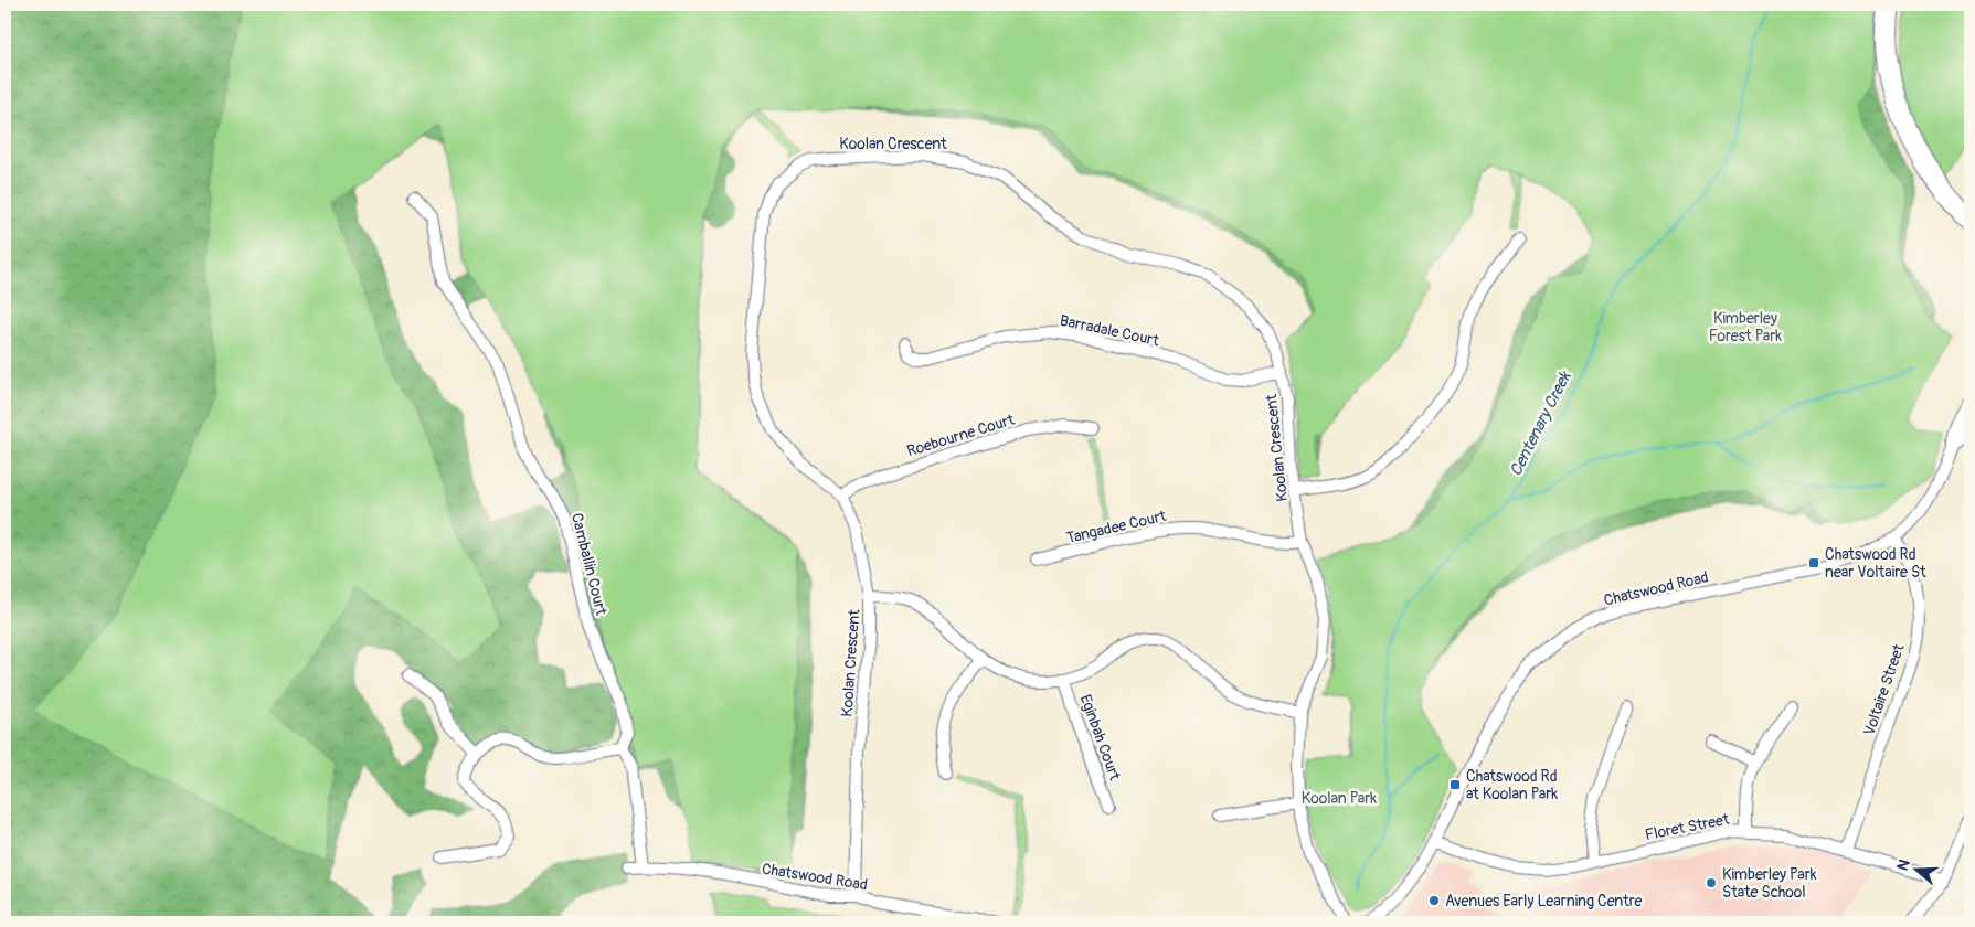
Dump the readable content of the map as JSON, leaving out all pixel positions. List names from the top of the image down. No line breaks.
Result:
{"streets":{"street":["Koolan Crescent","Barradale Court","Roebourne Court","Tangadee Court","Camballin Court","Chatswood Road","Voltaire Street","Eginbah Court","Floret Street"]},"crossings":[["Koolan Crescent","Barradale Court"],["Koolan Crescent","Roebourne Court"],["Koolan Crescent","Tangadee Court"],["Koolan Crescent","Chatswood Road"],["Chatswood Road","Voltaire Street"],["Chatswood Road","Floret Street"],["Voltaire Street","Floret Street"]],"water":["Centenary Creek"],"parks":["Kimberley Forest Park","Koolan Park"],"places":{"transit":["Chatswood Rd near Voltaire St","Chatswood Rd at Koolan Park"],"other":["Kimberley Park State School","Avenues Early Learning Centre"]},"north":"left"}
